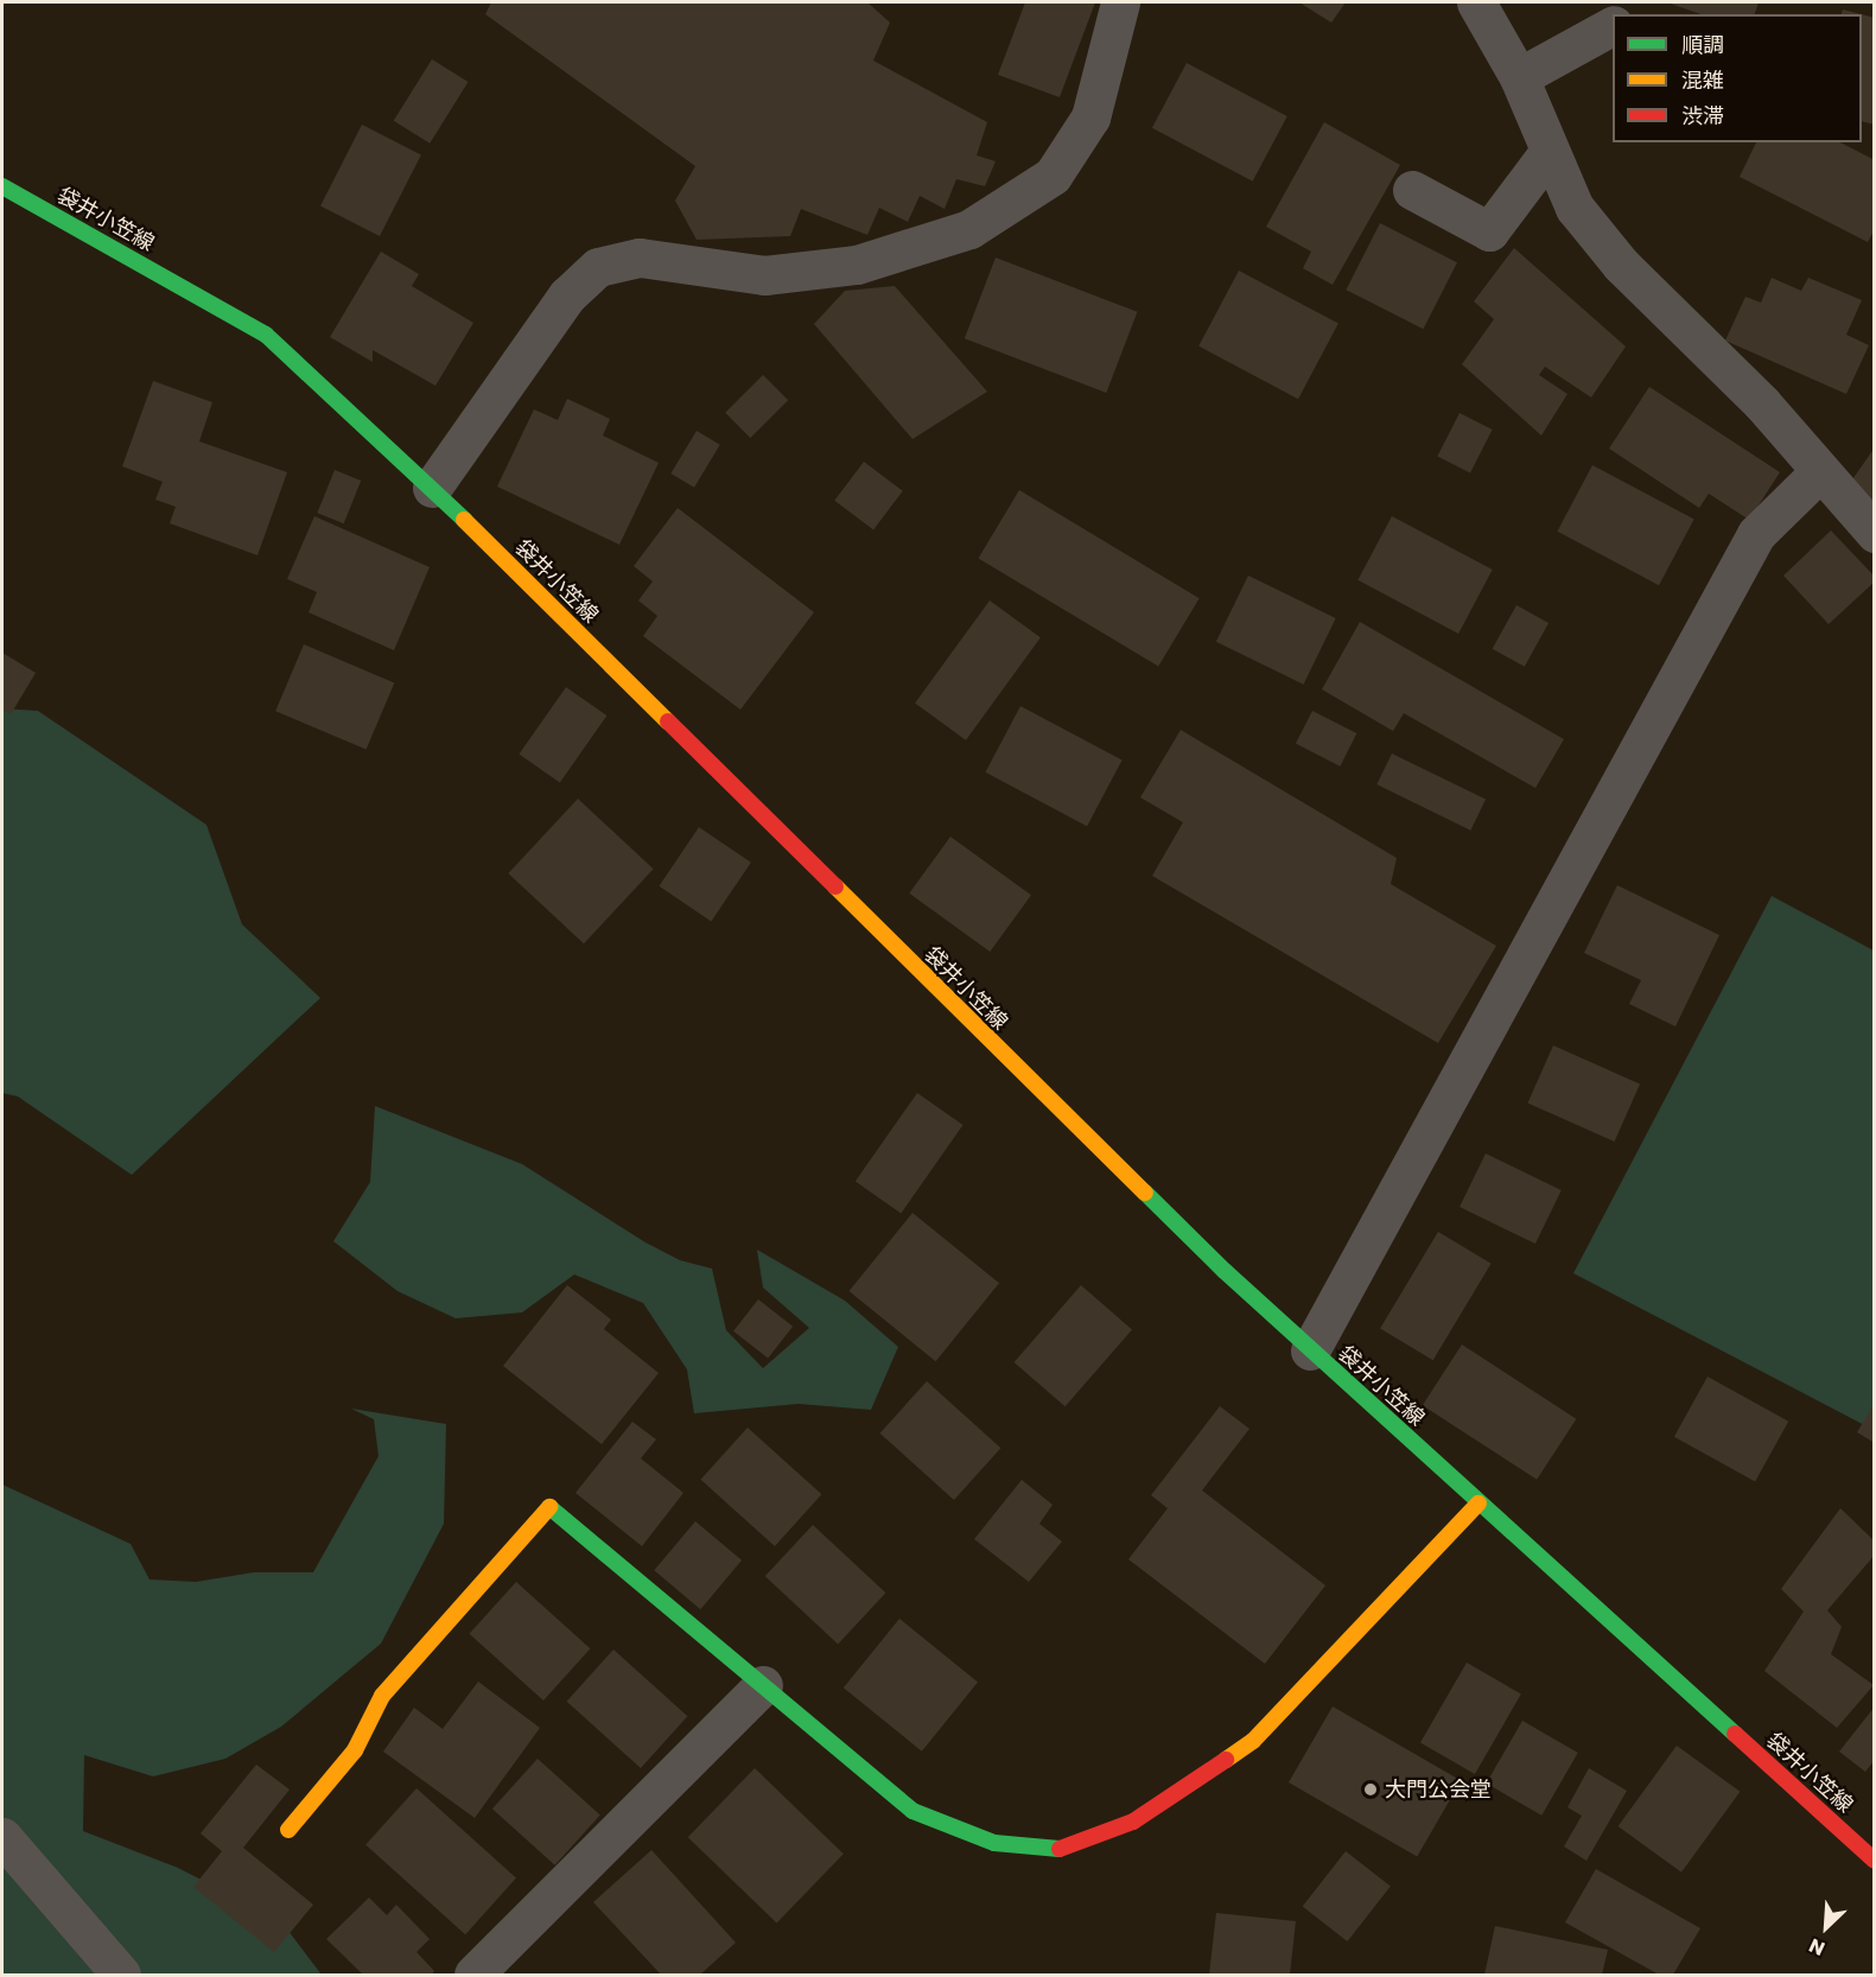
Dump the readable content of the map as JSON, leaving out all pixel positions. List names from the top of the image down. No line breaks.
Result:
{"streets":{"main road":["袋井小笠線"]},"places":["大門公会堂"],"legend":["順調","混雑","渋滞"],"north":"bottom left"}
